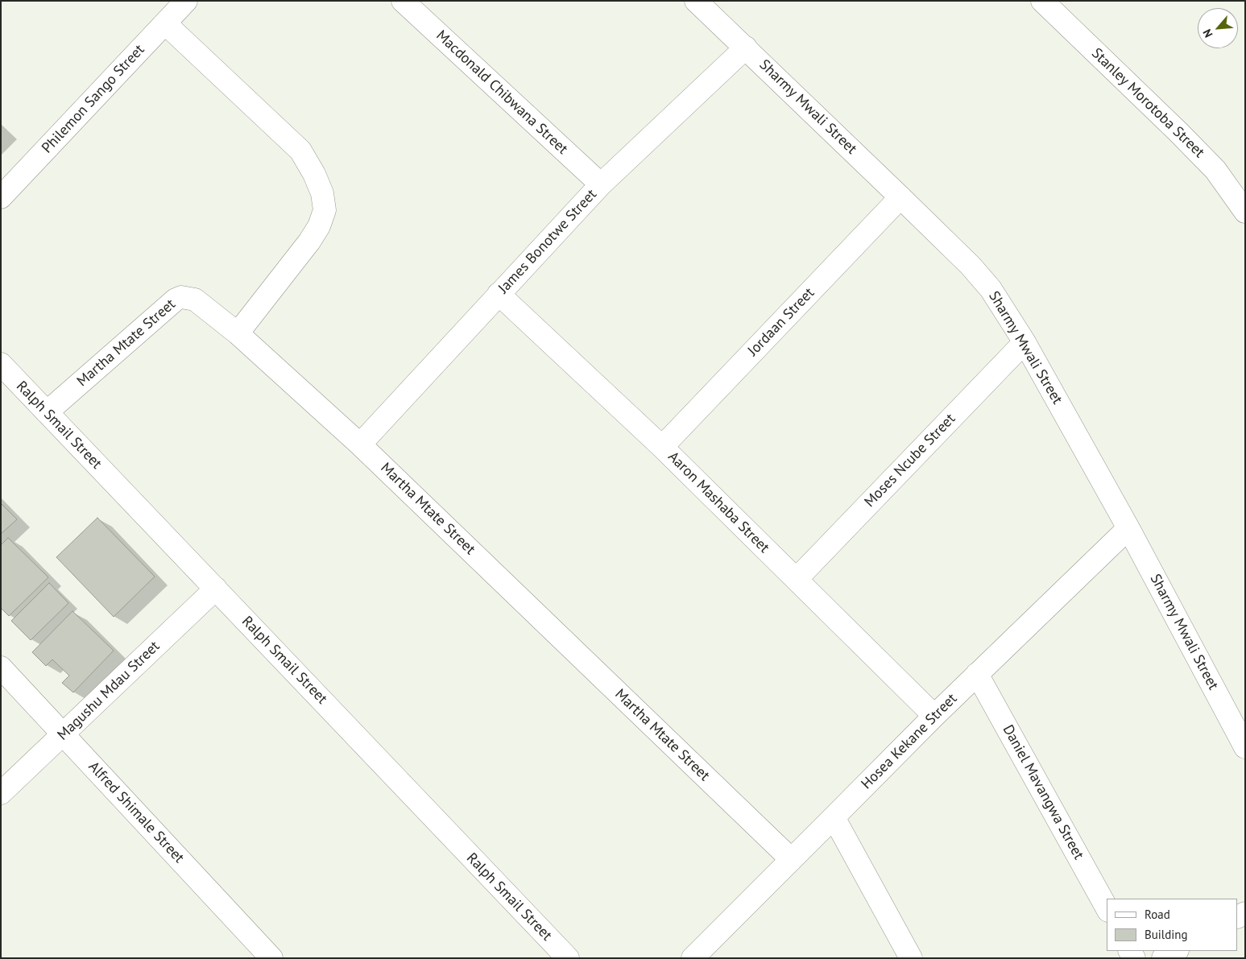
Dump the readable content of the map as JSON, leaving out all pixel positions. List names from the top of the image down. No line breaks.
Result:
{"streets":{"street":["Macdonald Chibwana Street","Philemon Sango Street","Stanley Morotoba Street","Sharmy Mwali Street","James Bonotwe Street","Jordaan Street","Martha Mtate Street","Ralph Smail Street","Moses Ncube Street","Aaron Mashaba Street","Magushu Mdau Street","Hosea Kekane Street","Daniel Mavangwa Street","Alfred Shimale Street"]},"crossings":[["Macdonald Chibwana Street","James Bonotwe Street"],["Sharmy Mwali Street","James Bonotwe Street"],["Sharmy Mwali Street","Jordaan Street"],["Sharmy Mwali Street","Moses Ncube Street"],["Sharmy Mwali Street","Hosea Kekane Street"],["James Bonotwe Street","Martha Mtate Street"],["James Bonotwe Street","Aaron Mashaba Street"],["Jordaan Street","Aaron Mashaba Street"],["Martha Mtate Street","Ralph Smail Street"],["Martha Mtate Street","Hosea Kekane Street"],["Ralph Smail Street","Magushu Mdau Street"],["Moses Ncube Street","Aaron Mashaba Street"],["Aaron Mashaba Street","Hosea Kekane Street"],["Magushu Mdau Street","Alfred Shimale Street"],["Hosea Kekane Street","Daniel Mavangwa Street"]],"legend":["Road","Building"],"north":"bottom left"}
